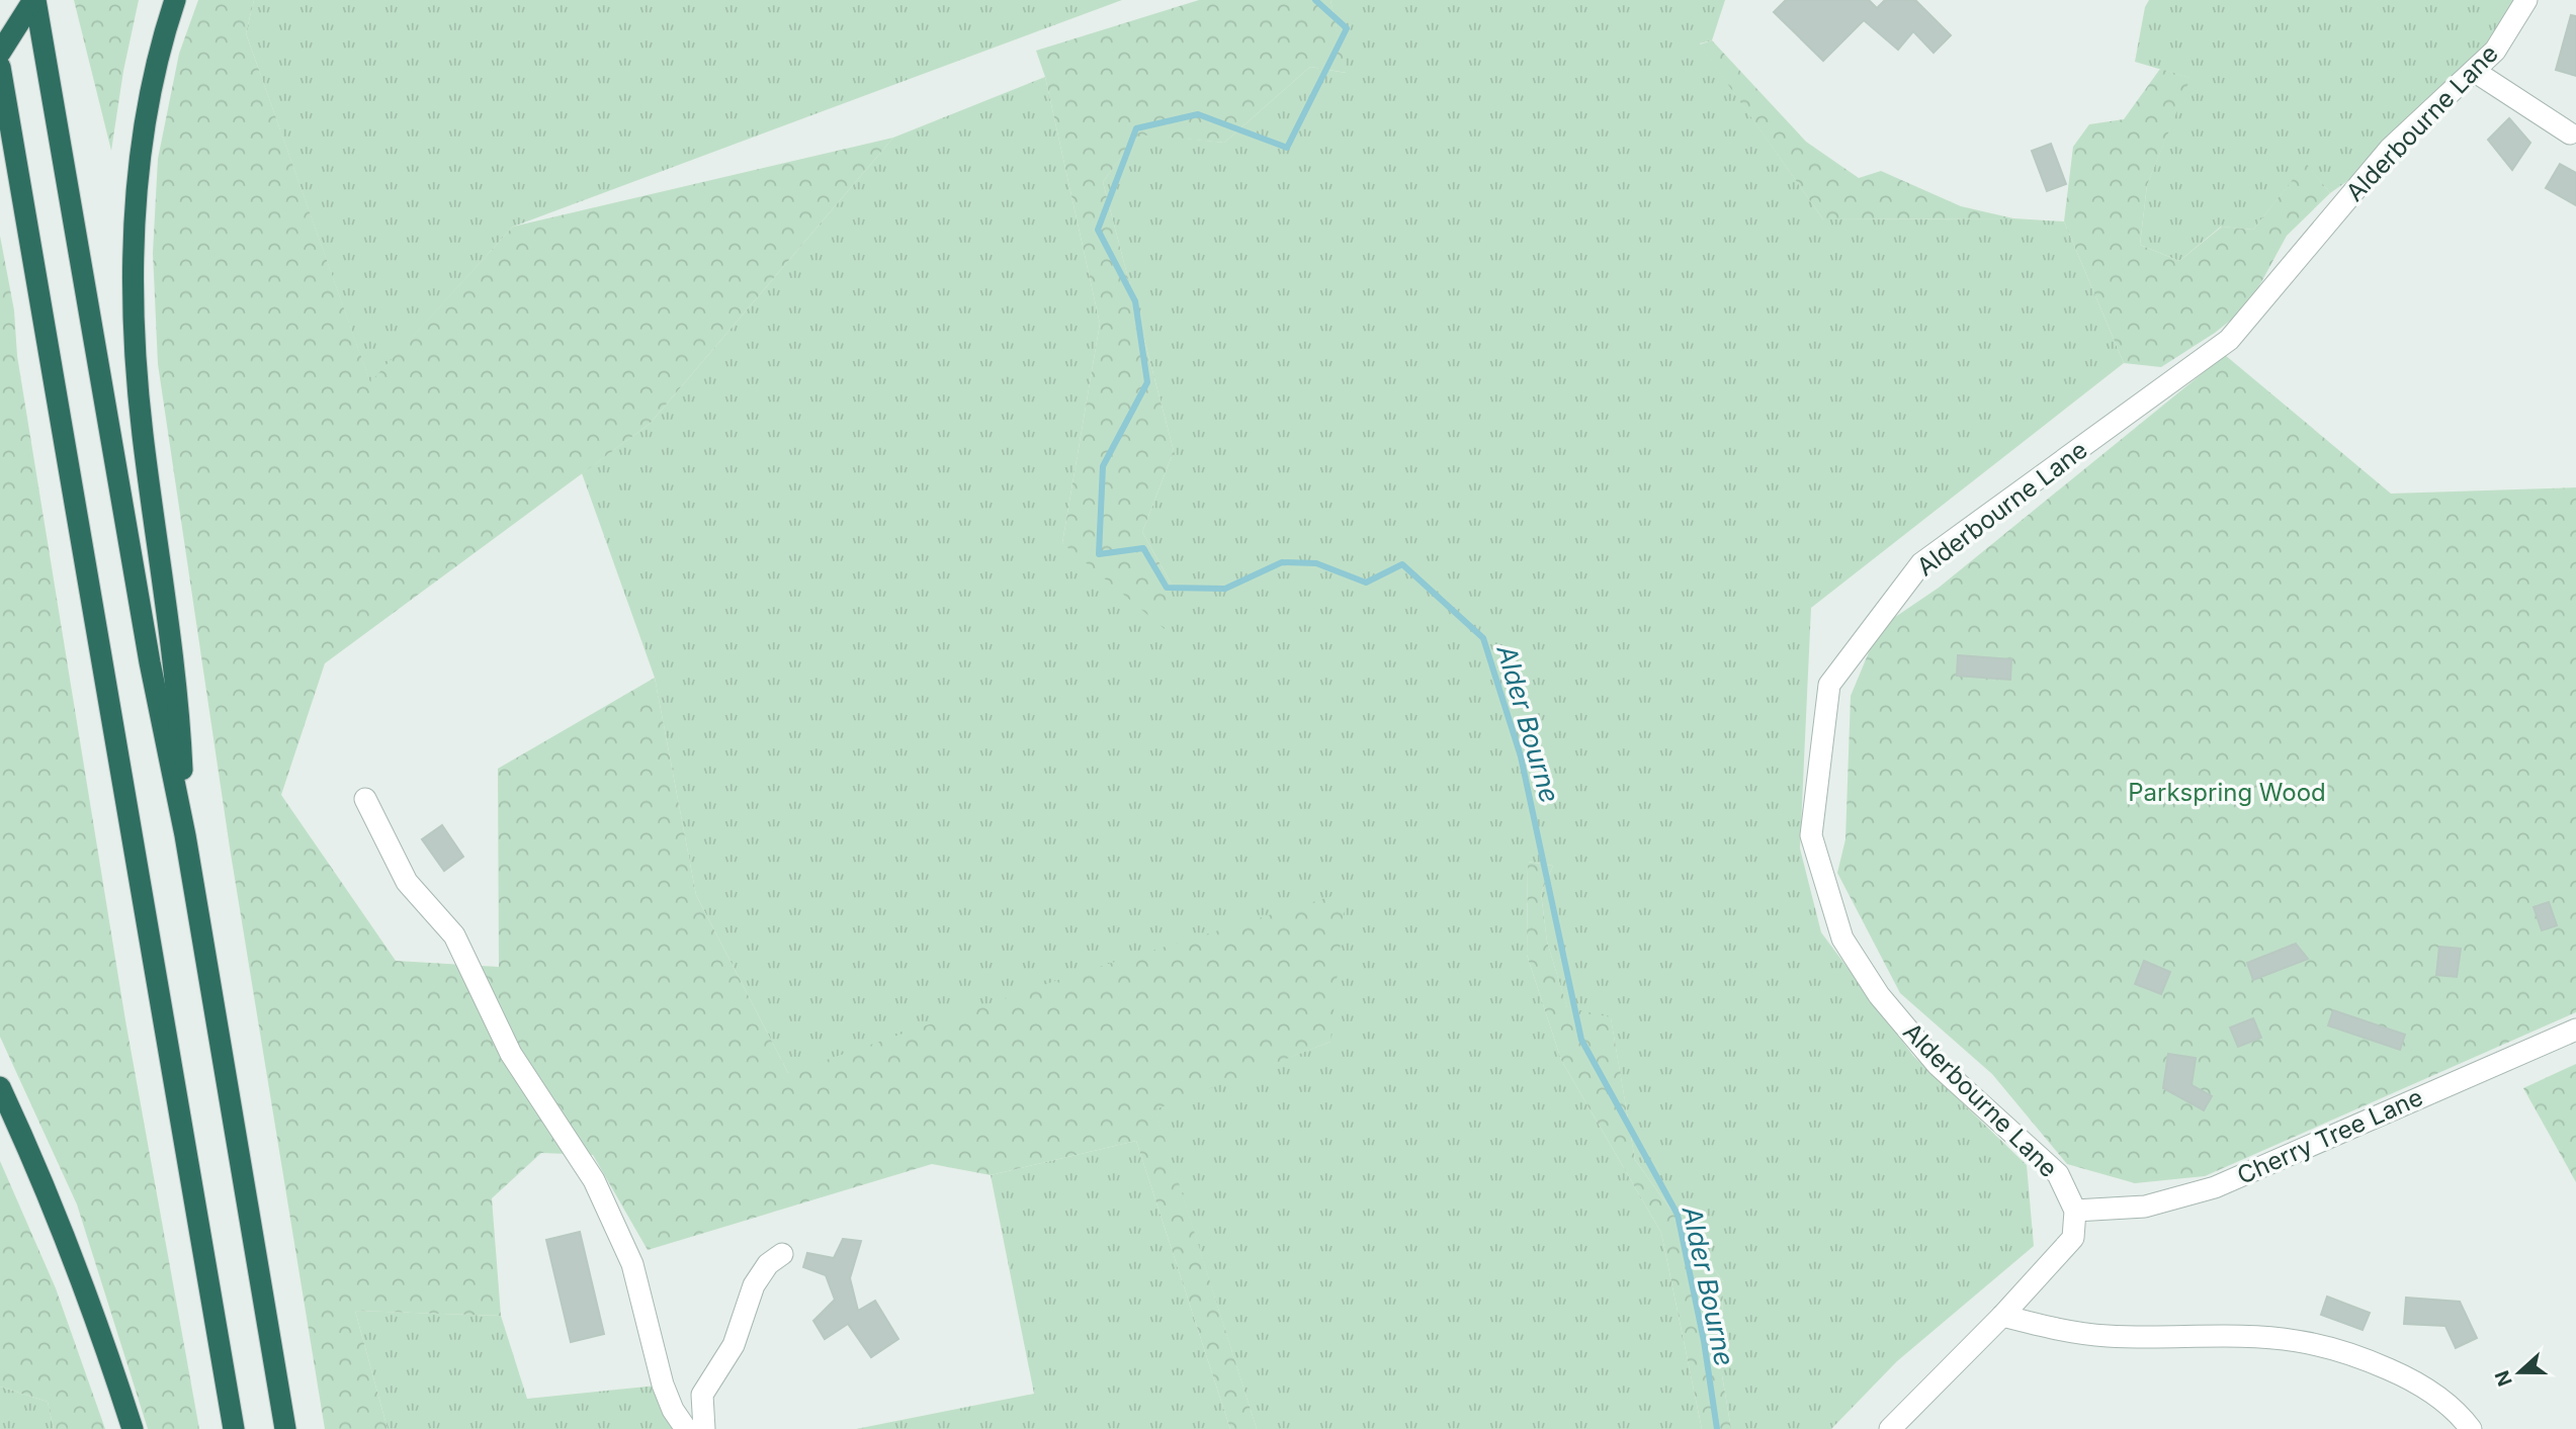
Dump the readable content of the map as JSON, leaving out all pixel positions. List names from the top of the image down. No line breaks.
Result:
{"streets":{"street":["Alderbourne Lane","Cherry Tree Lane"]},"crossings":[["Alderbourne Lane","Cherry Tree Lane"]],"water":["Alder Bourne"],"parks":["Parkspring Wood"],"north":"left"}
